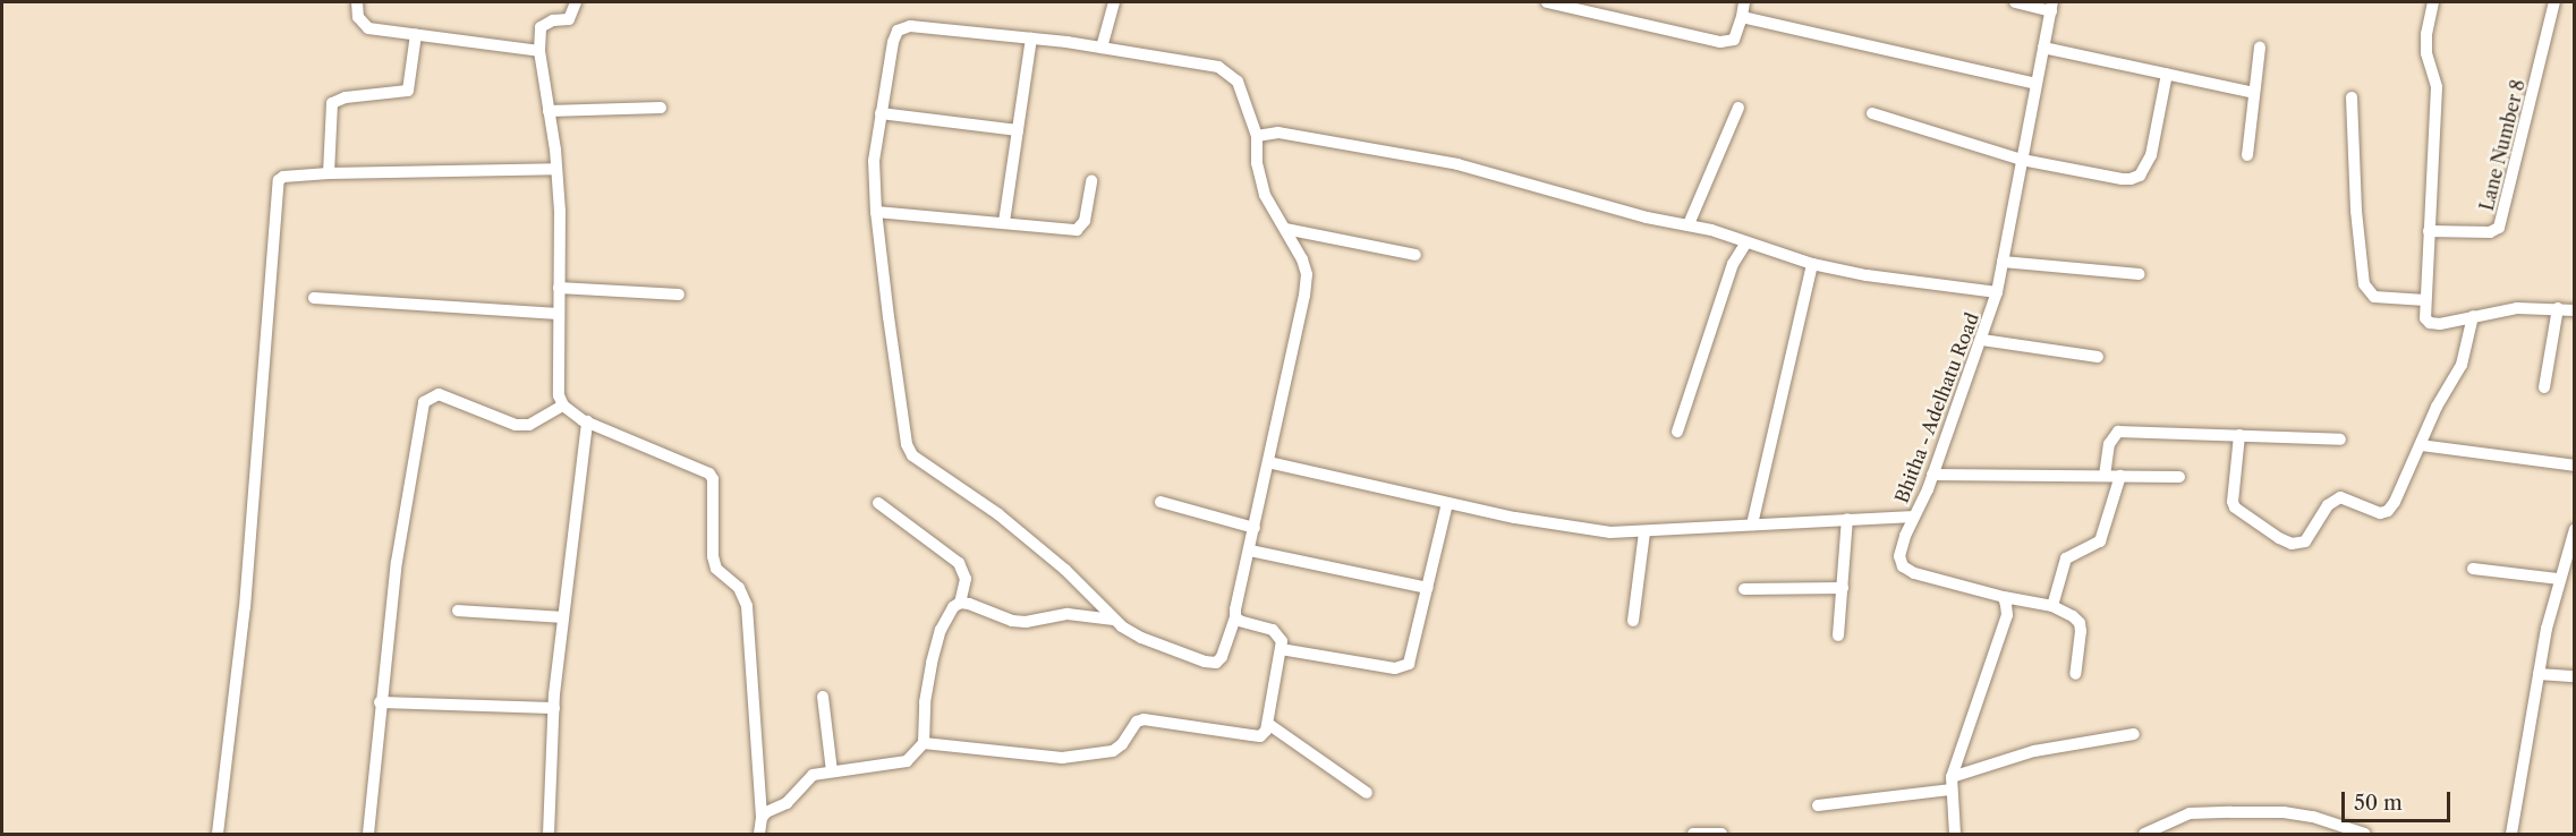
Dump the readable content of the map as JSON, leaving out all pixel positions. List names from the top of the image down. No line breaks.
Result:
{"streets":{"street":["Lane Number 8","Bhitha - Adelhatu Road"]},"scale_bar":"50 m"}
